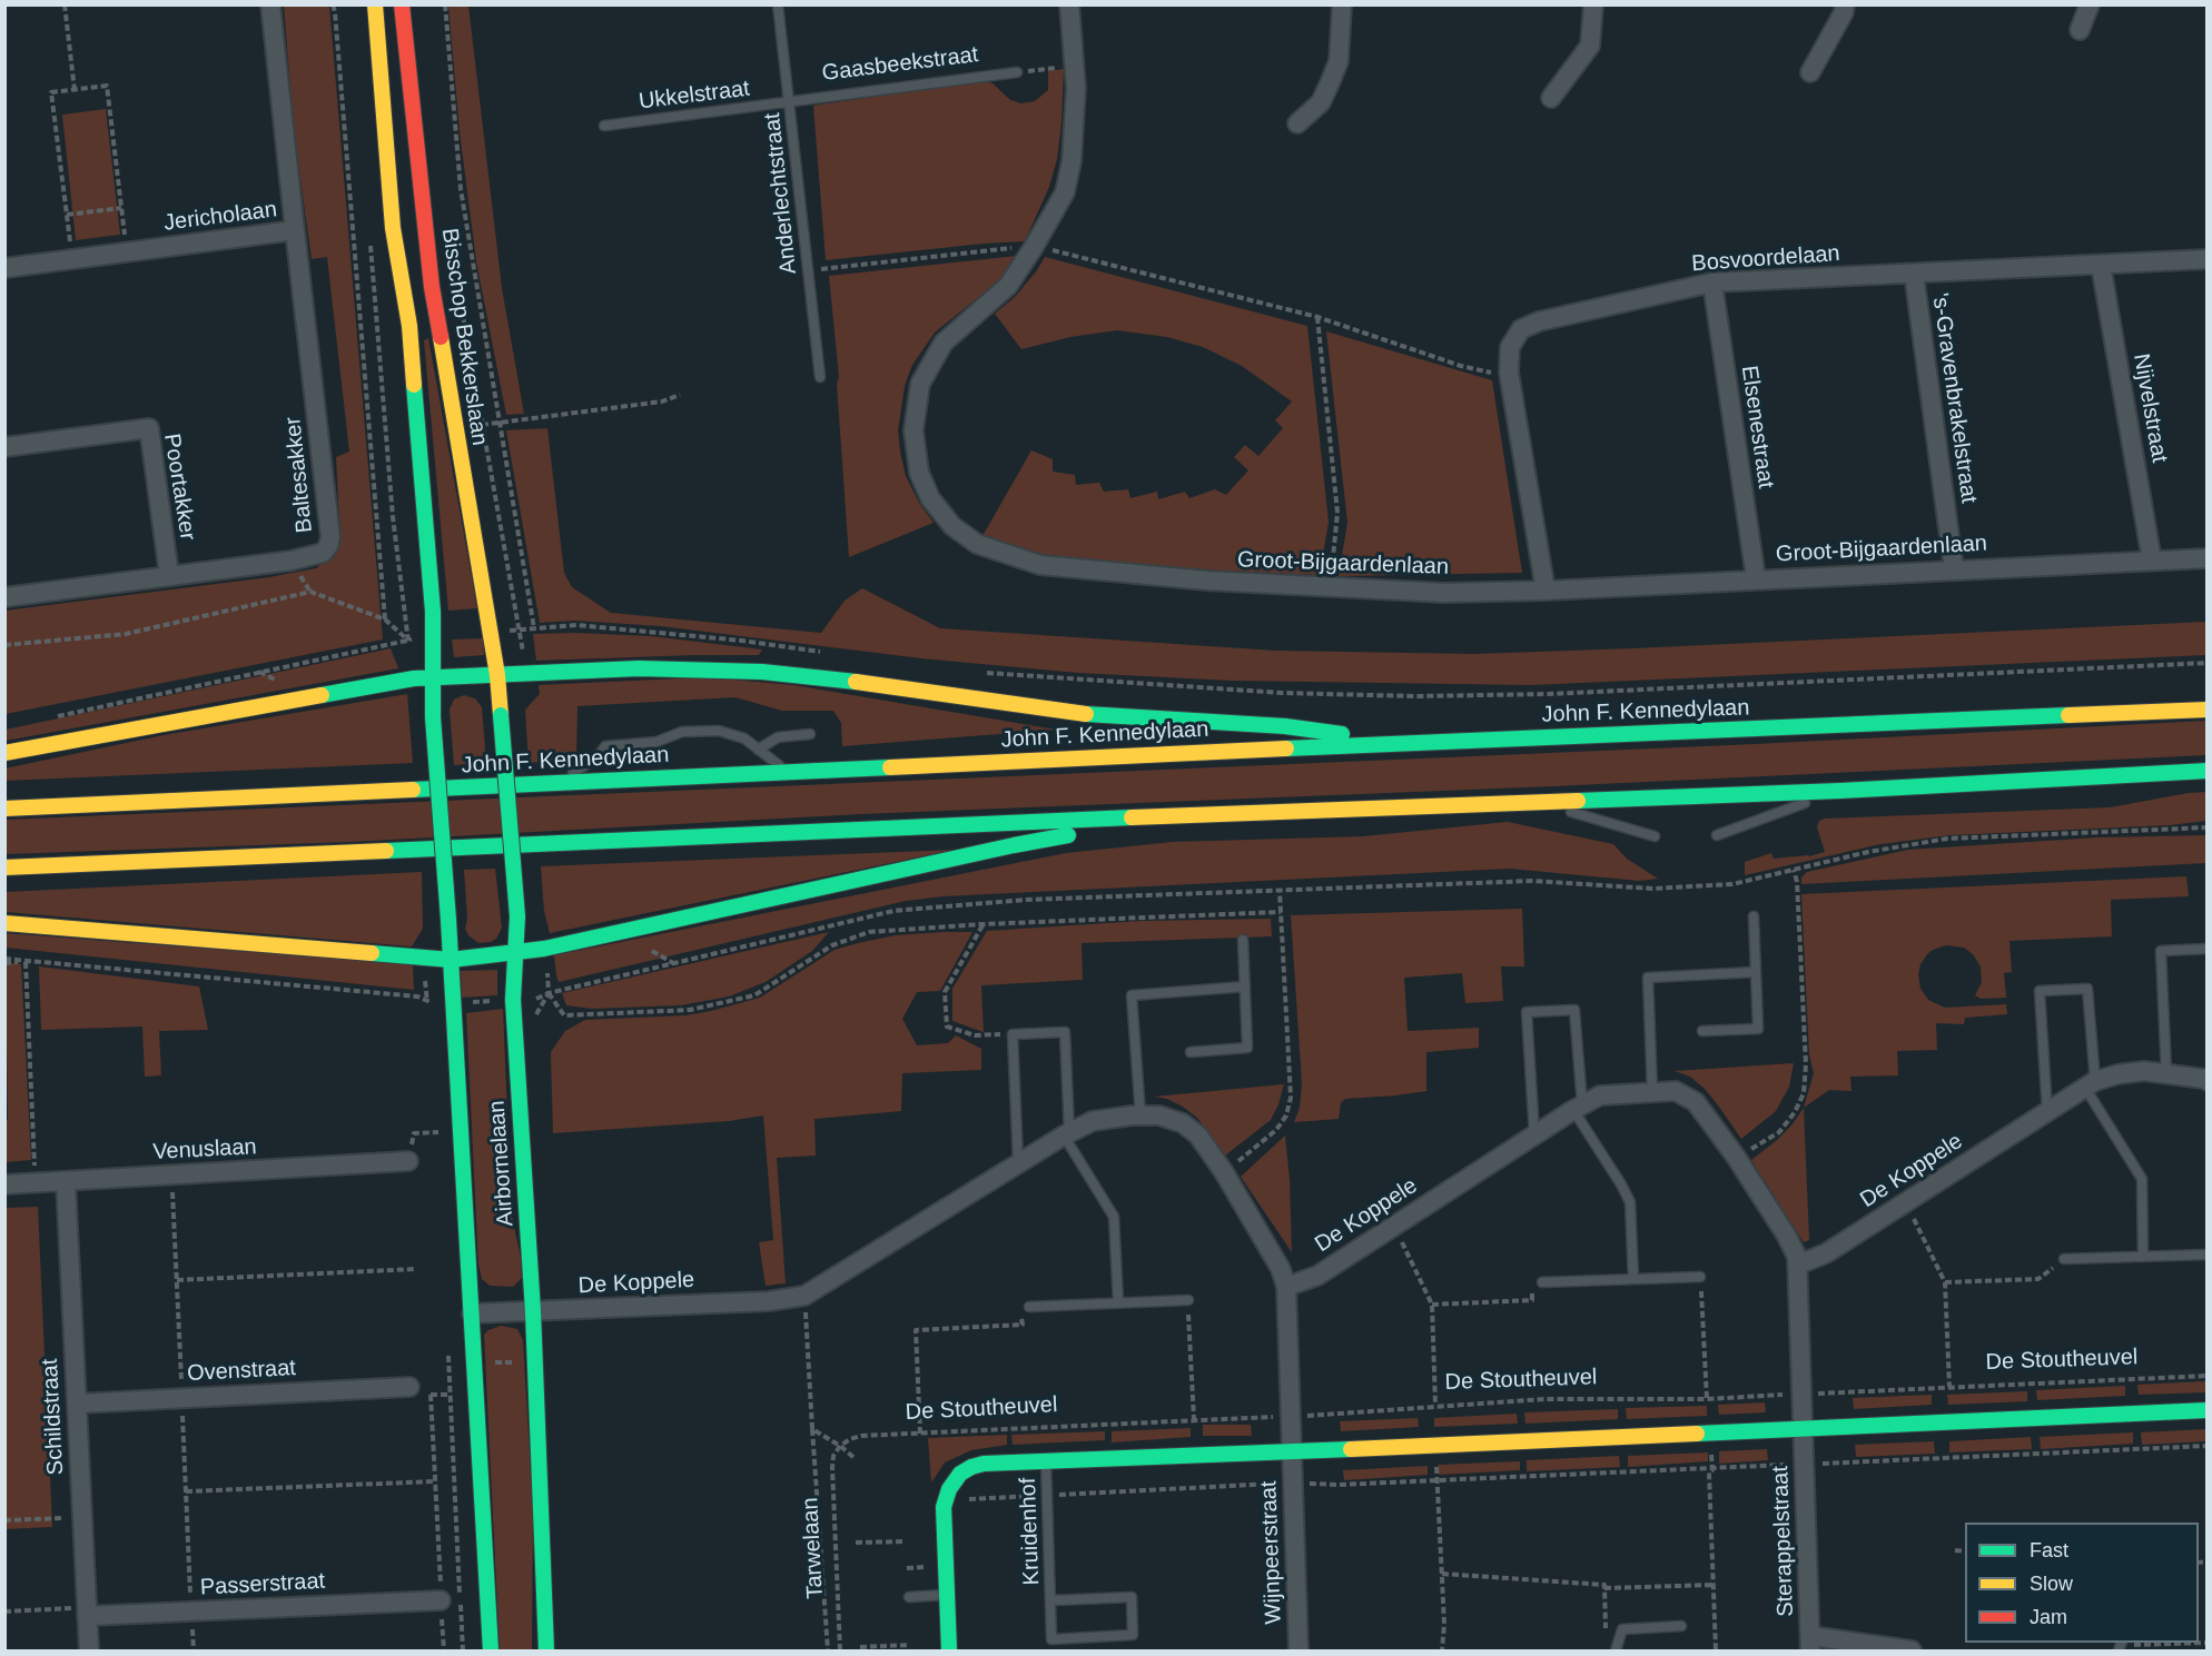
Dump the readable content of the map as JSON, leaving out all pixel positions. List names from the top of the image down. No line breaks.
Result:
{"streets":{"main road":["Bisschop Bekkerslaan","John F. Kennedylaan","Airbornelaan"],"street":["Jericholaan","Bosvoordelaan","'s-Gravenbrakelstraat","Nijvelstraat","Elsenestraat","Baltesakker","Poortakker","Groot-Bijgaardenlaan","Venuslaan","De Koppele","Ovenstraat","Schildstraat","Sterappelstraat","Wijnpeerstraat","Passerstraat"],"lane":["Gaasbeekstraat","Ukkelstraat","Anderlechtstraat","Kruidenhof"],"path":["De Stoutheuvel","Tarwelaan"]},"crossings":[["Gaasbeekstraat","Ukkelstraat"],["Gaasbeekstraat","Anderlechtstraat"],["Ukkelstraat","Anderlechtstraat"],["Jericholaan","Baltesakker"],["Bosvoordelaan","'s-Gravenbrakelstraat"],["Bosvoordelaan","Nijvelstraat"],["Bosvoordelaan","Elsenestraat"],["Bosvoordelaan","Groot-Bijgaardenlaan"],["Bisschop Bekkerslaan","Airbornelaan"],["'s-Gravenbrakelstraat","Groot-Bijgaardenlaan"],["Nijvelstraat","Groot-Bijgaardenlaan"],["Elsenestraat","Groot-Bijgaardenlaan"],["Baltesakker","Poortakker"],["Venuslaan","Schildstraat"],["Airbornelaan","De Koppele"],["De Koppele","De Stoutheuvel"],["De Koppele","Sterappelstraat"],["De Koppele","Wijnpeerstraat"],["De Stoutheuvel","Tarwelaan"],["Ovenstraat","Schildstraat"],["Schildstraat","Passerstraat"]],"legend":["Fast","Slow","Jam"]}
